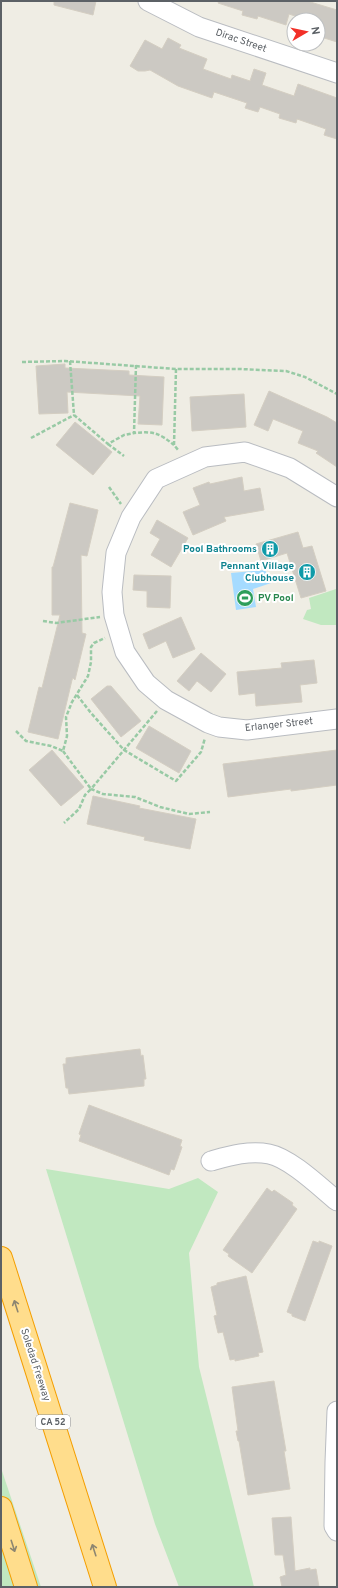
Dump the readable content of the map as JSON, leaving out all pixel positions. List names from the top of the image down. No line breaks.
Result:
{"streets":{"highway":["Soledad Freeway","CA 52"],"street":["Dirac Street","Erlanger Street"]},"one_way":["Soledad Freeway"],"places":{"building":["Pool Bathrooms","Pennant Village Clubhouse"],"sports":["PV Pool"]},"north":"right"}
